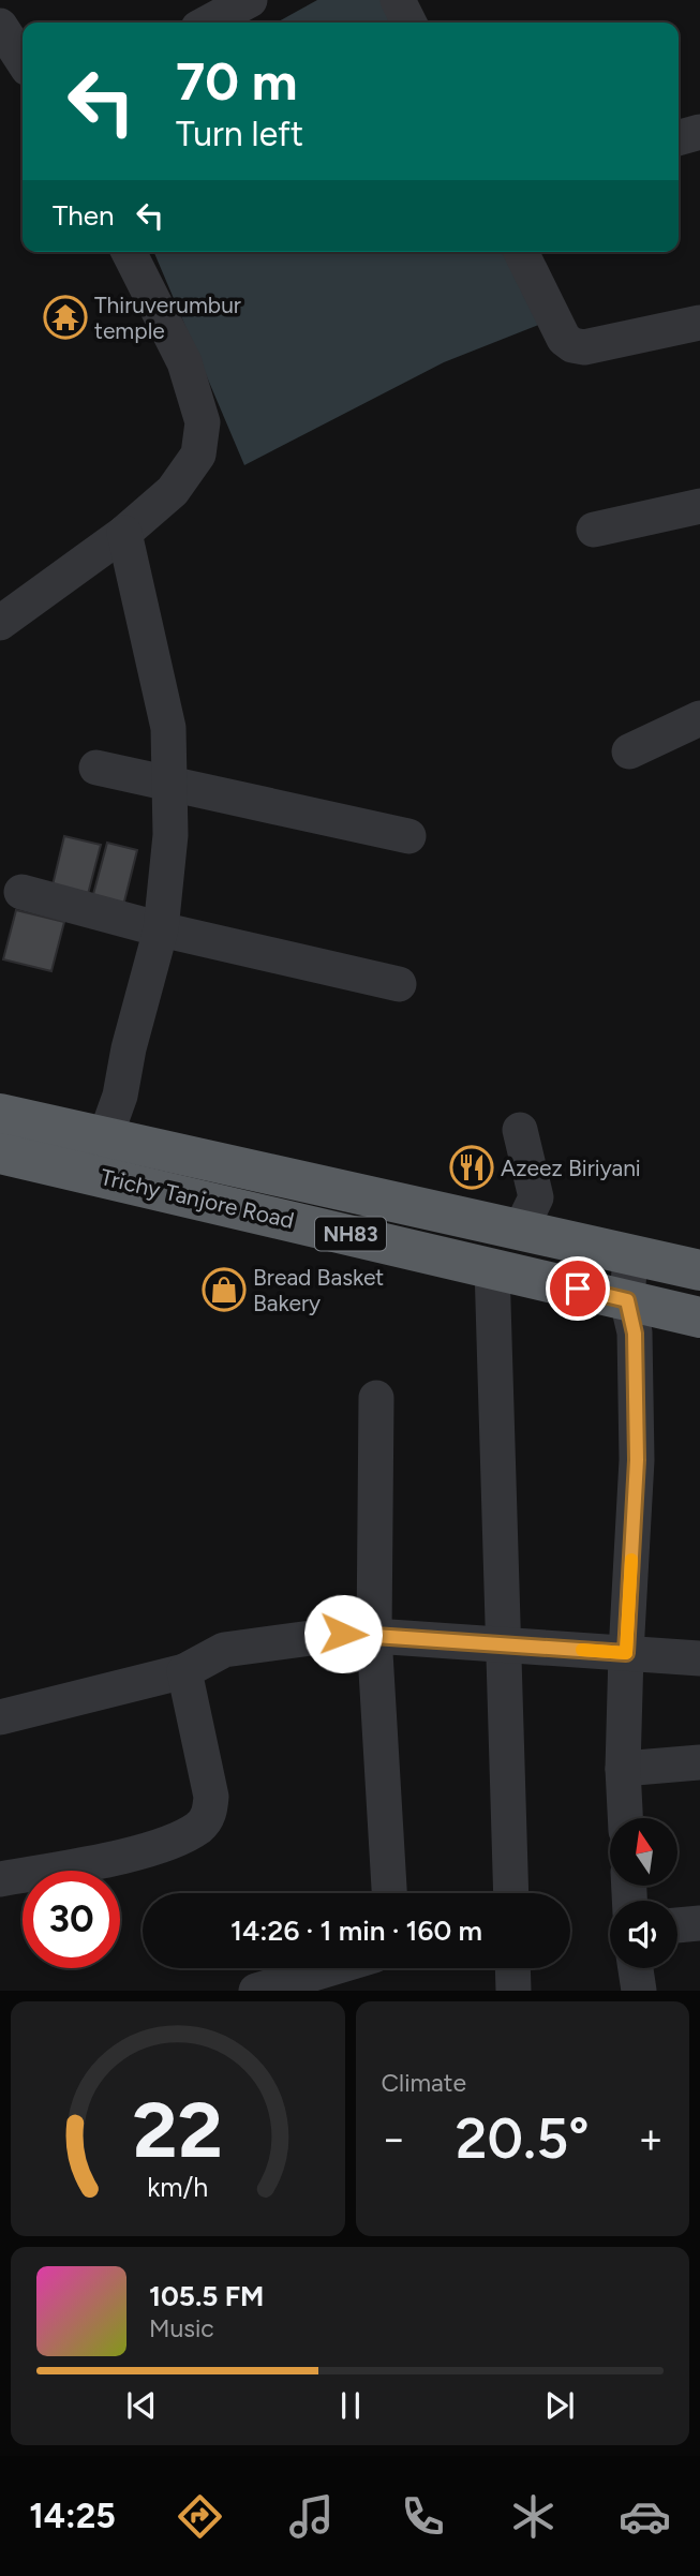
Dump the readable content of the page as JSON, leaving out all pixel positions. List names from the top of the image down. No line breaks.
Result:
{"streets":{"highway":["Trichy Tanjore Road","NH83"]},"places":{"temple":["Thiruverumbur temple"],"restaurant":["Azeez Biriyani"],"shop":["Bread Basket Bakery"]},"north":"top","page":{"turn":["70 m","Turn left"],"then":"Then","limit":"30","trip":"14:26 · 1 min · 160 m","tile":"Climate","heat":["−","20.5°","+"],"song":["105.5 FM","Music"],"tabs":"14:25","gauge":["22","km/h"]}}
